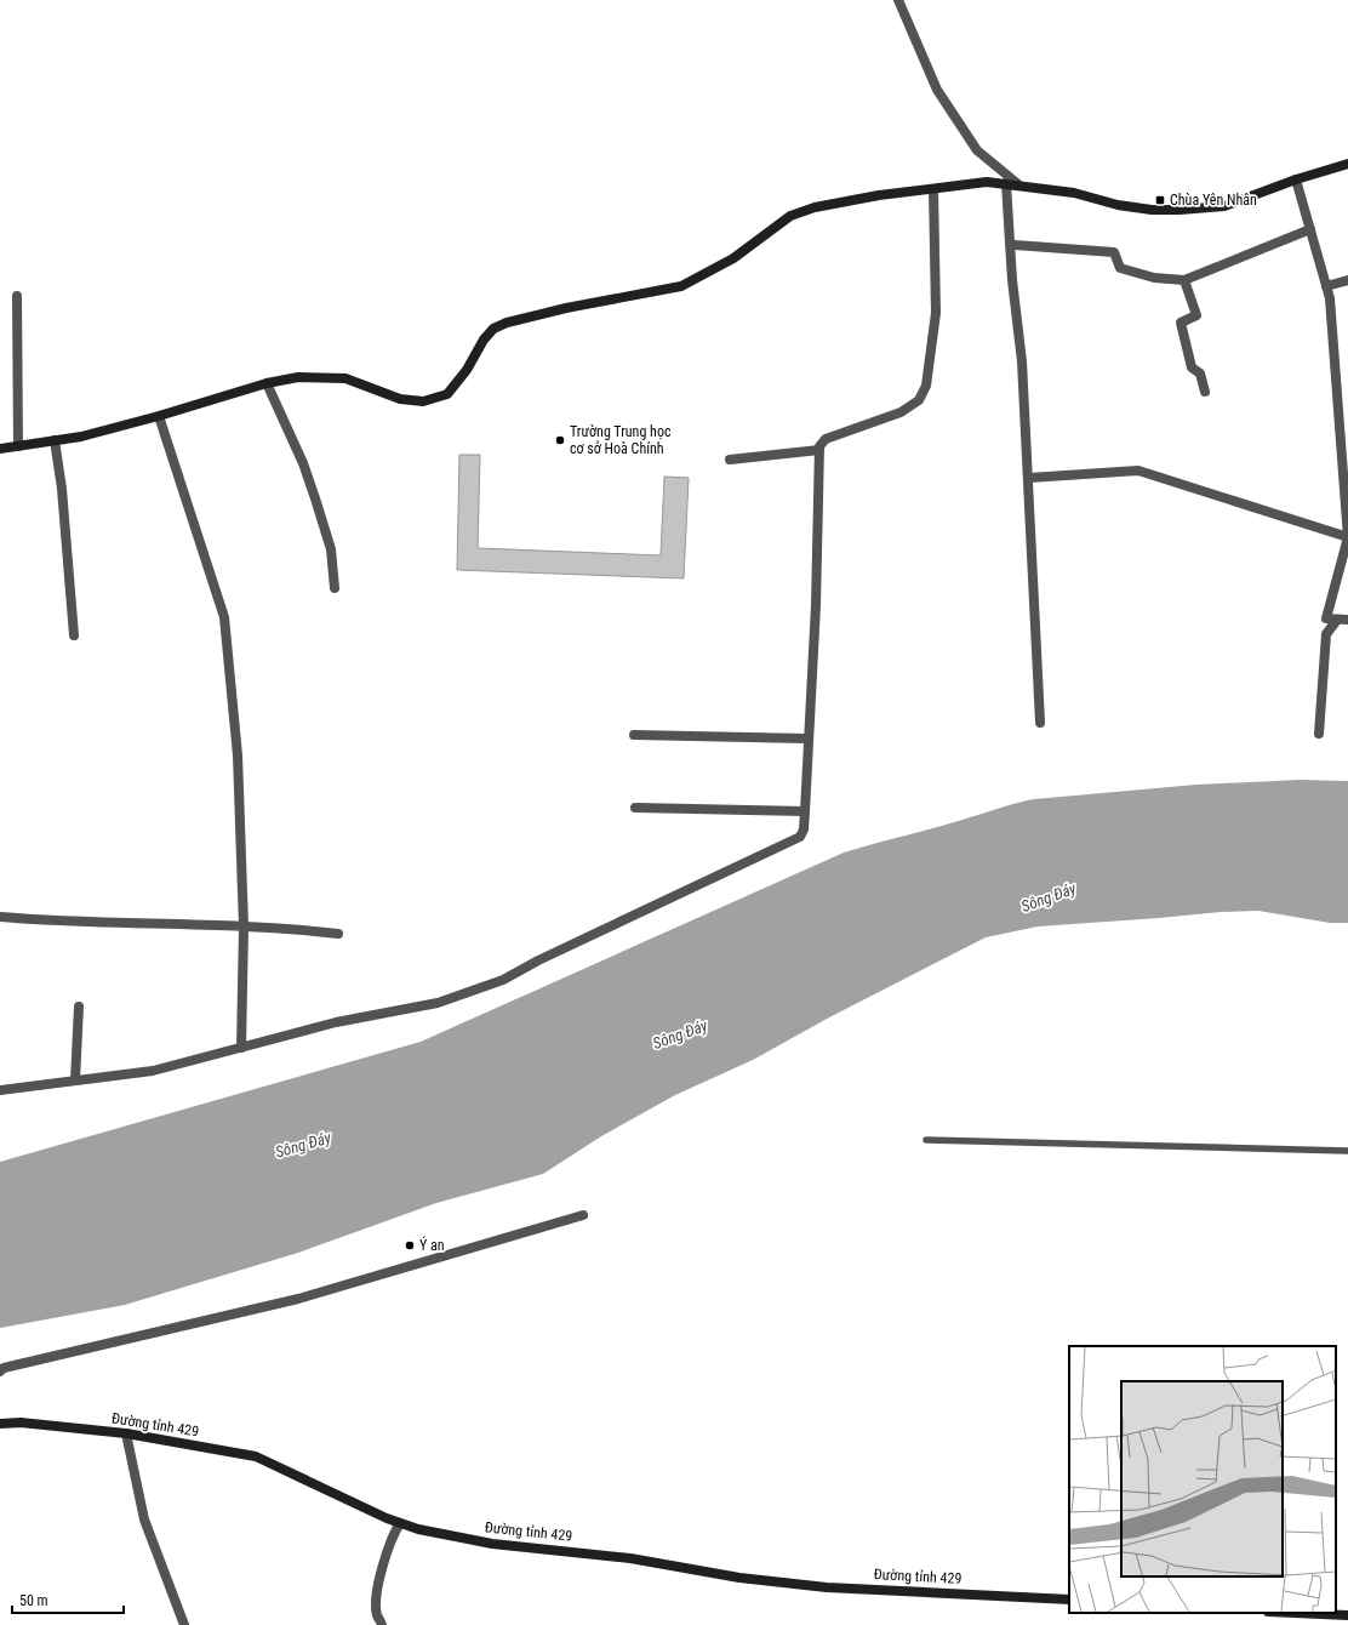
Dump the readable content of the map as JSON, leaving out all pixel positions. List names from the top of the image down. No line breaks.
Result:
{"streets":{"street":["Đường tỉnh 429"]},"water":["Sông Đáy"],"places":{"transit":["Chùa Yên Nhân"],"other":["Trường Trung học cơ sở Hoà Chính","Ý an"]},"scale_bar":"50 m"}
